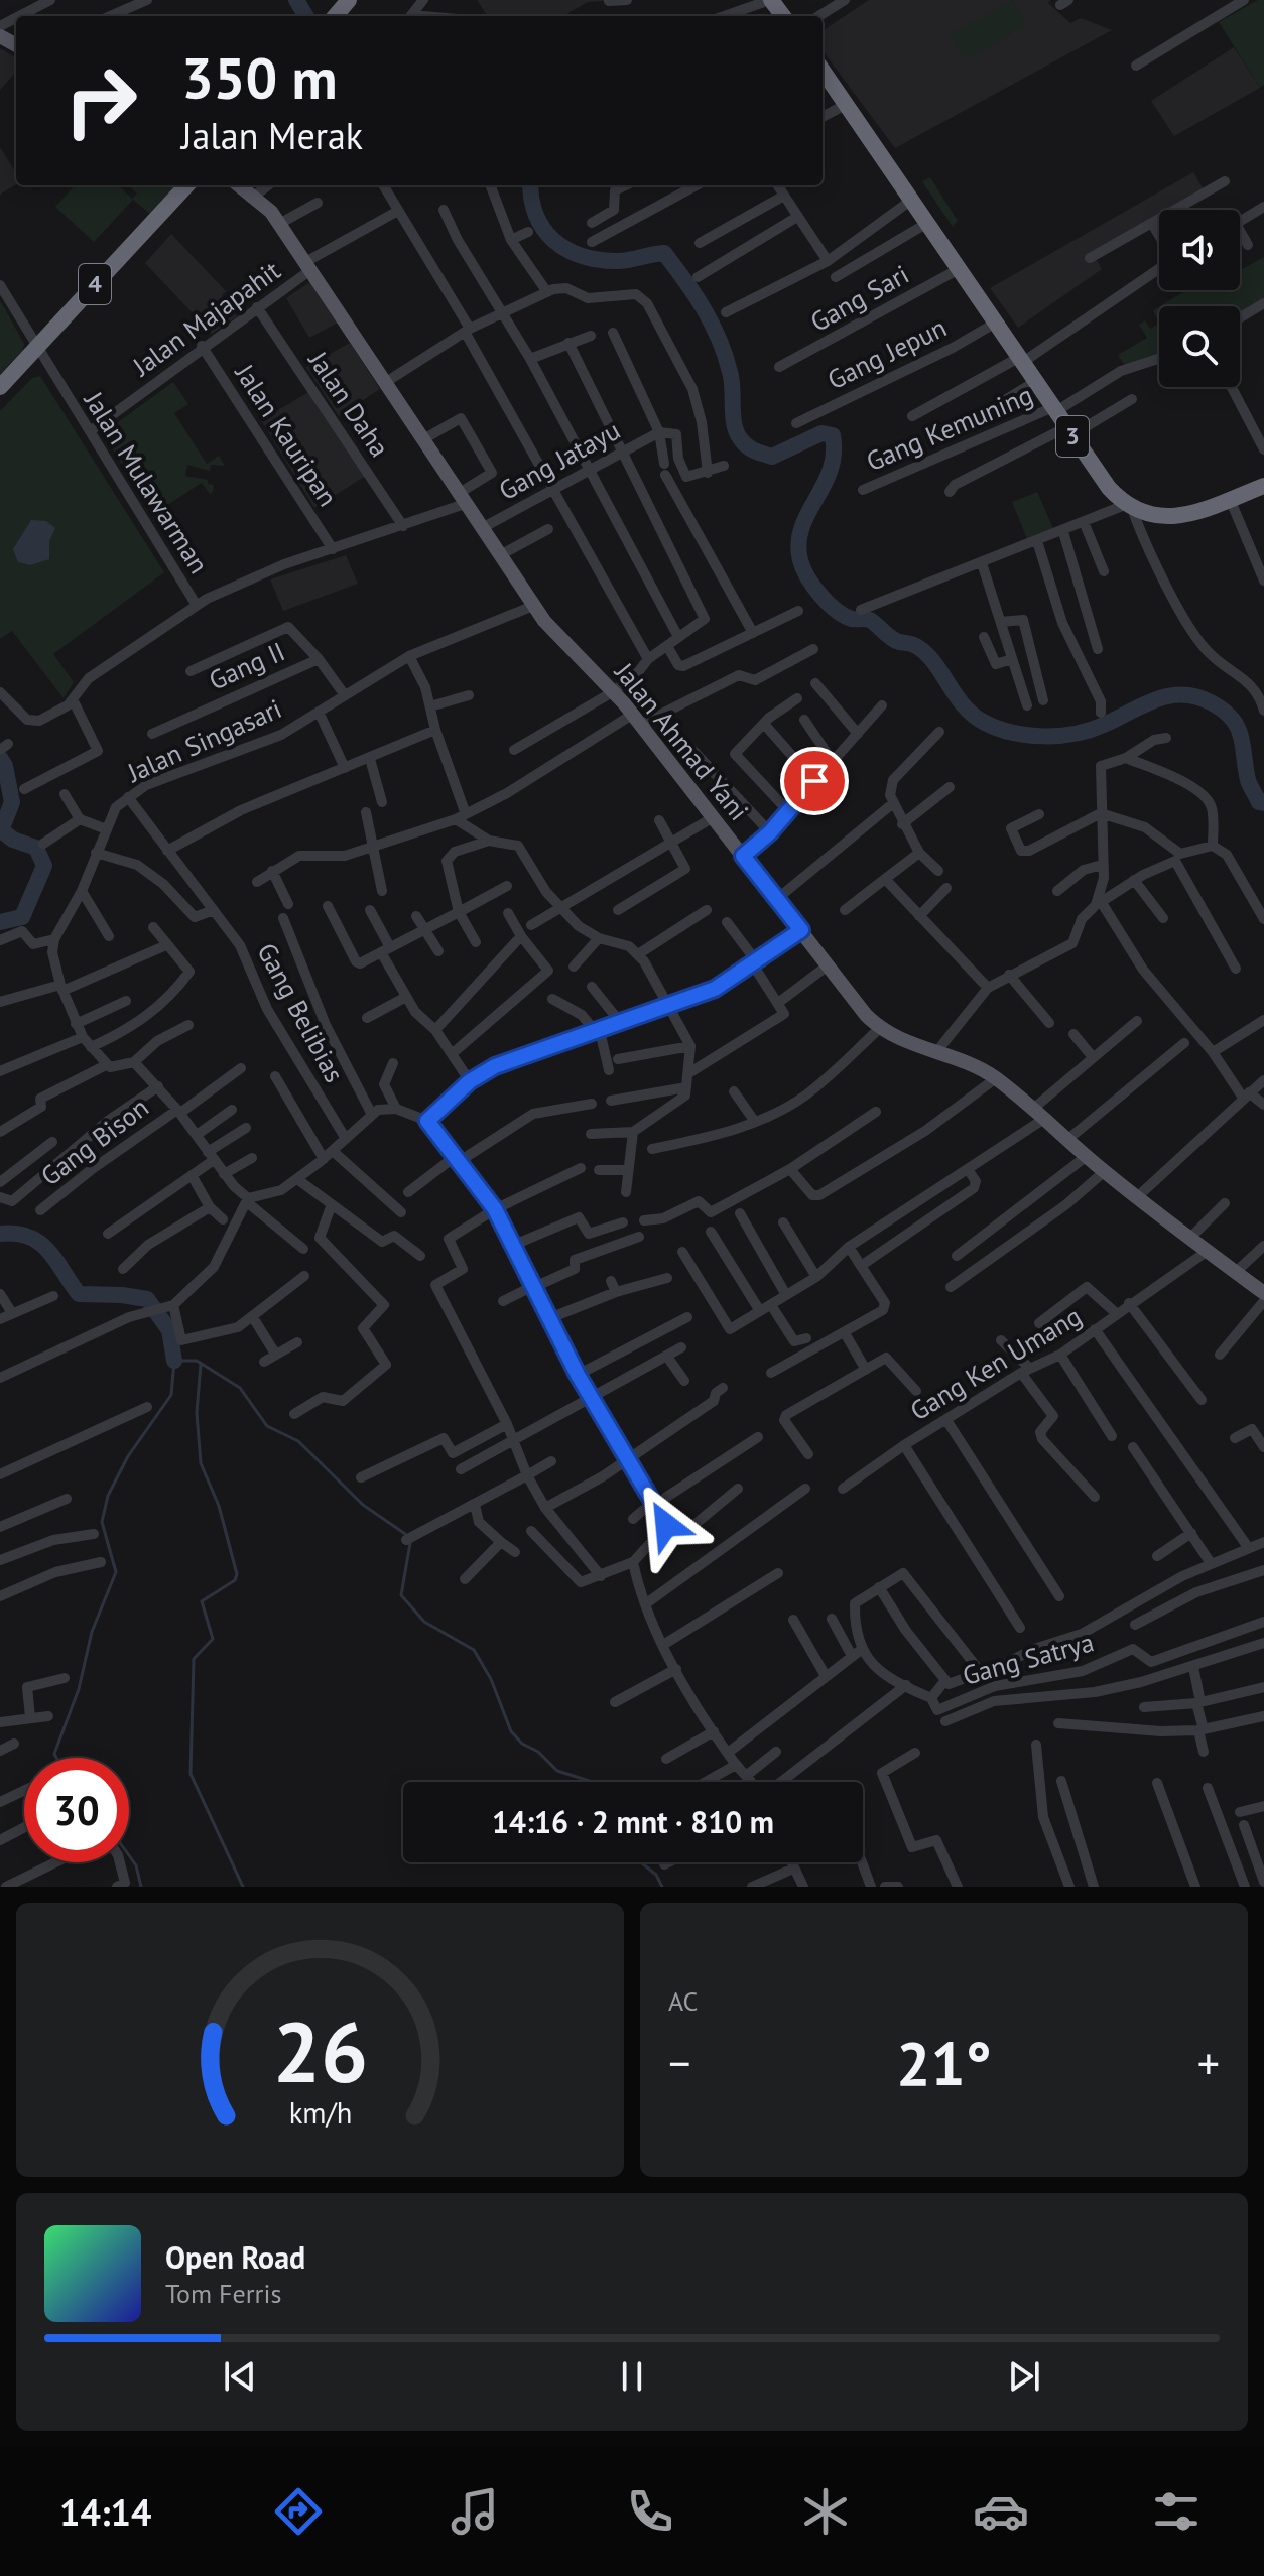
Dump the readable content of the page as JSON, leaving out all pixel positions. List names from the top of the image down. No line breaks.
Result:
{"streets":{"highway":["4","3"],"main road":["Jalan Ahmad Yani"],"street":["Gang Sari","Jalan Majapahit","Gang Jepun","Jalan Daha","Gang Kemuning","Jalan Kauripan","Gang Jatayu","Jalan Mulawarman","Gang II","Jalan Singasari","Gang Belibias","Gang Bison","Gang Ken Umang","Gang Satrya"]},"crossings":[["4","Jalan Mulawarman"],["Gang Sari","3"],["Jalan Majapahit","Jalan Daha"],["Jalan Majapahit","Jalan Kauripan"],["Jalan Majapahit","Jalan Mulawarman"],["Jalan Majapahit","Jalan Ahmad Yani"],["Gang Jepun","3"],["Jalan Daha","Jalan Mulawarman"],["Gang Kemuning","3"],["Jalan Kauripan","Jalan Mulawarman"],["Gang Jatayu","Jalan Ahmad Yani"],["Jalan Mulawarman","Jalan Ahmad Yani"],["Gang II","Jalan Singasari"],["Jalan Singasari","Jalan Ahmad Yani"],["Jalan Singasari","Gang Belibias"],["Jalan Ahmad Yani","Gang Ken Umang"]],"page":{"turn":["350 m","Jalan Merak"],"limit":"30","trip":"14:16 · 2 mnt · 810 m","tile":"AC","heat":["−","21°","+"],"song":["Open Road","Tom Ferris"],"tabs":"14:14","gauge":["26","km/h"]}}
